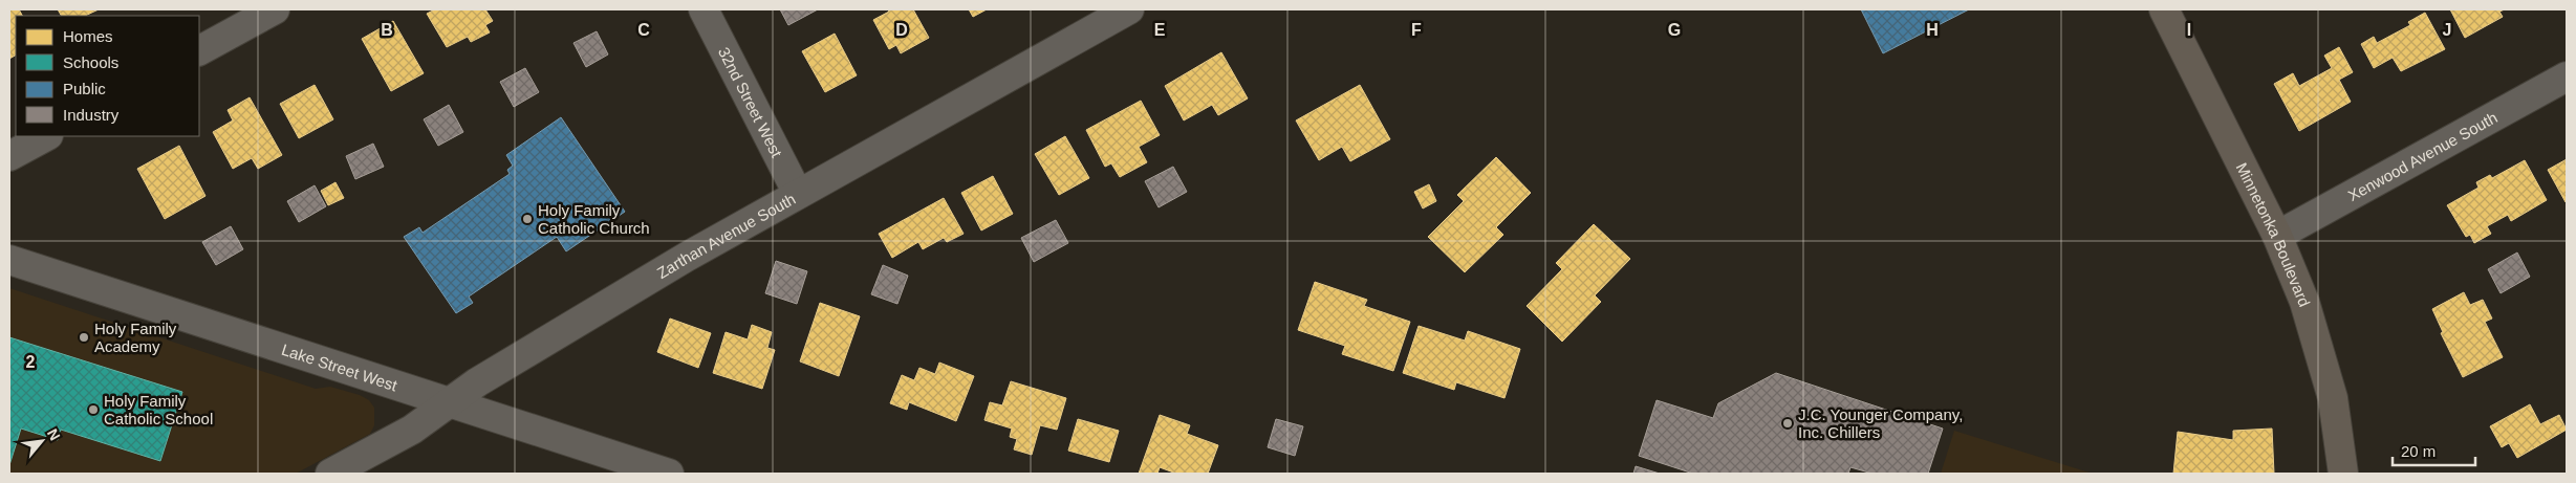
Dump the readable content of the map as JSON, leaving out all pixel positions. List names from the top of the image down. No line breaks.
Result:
{"streets":{"main road":["Minnetonka Boulevard"],"street":["32nd Street West","Xenwood Avenue South","Zarthan Avenue South","Lake Street West"]},"crossings":[["32nd Street West","Zarthan Avenue South"],["Xenwood Avenue South","Minnetonka Boulevard"],["Zarthan Avenue South","Lake Street West"]],"places":["Holy Family Catholic Church","Holy Family Academy","Holy Family Catholic School","J.C. Younger Company, Inc. Chillers"],"legend":["Homes","Schools","Public","Industry"],"scale_bar":"20 m","north":"top right","grid":{"columns":["B","C","D","E","F","G","H","I","J"],"rows":["2"]}}
